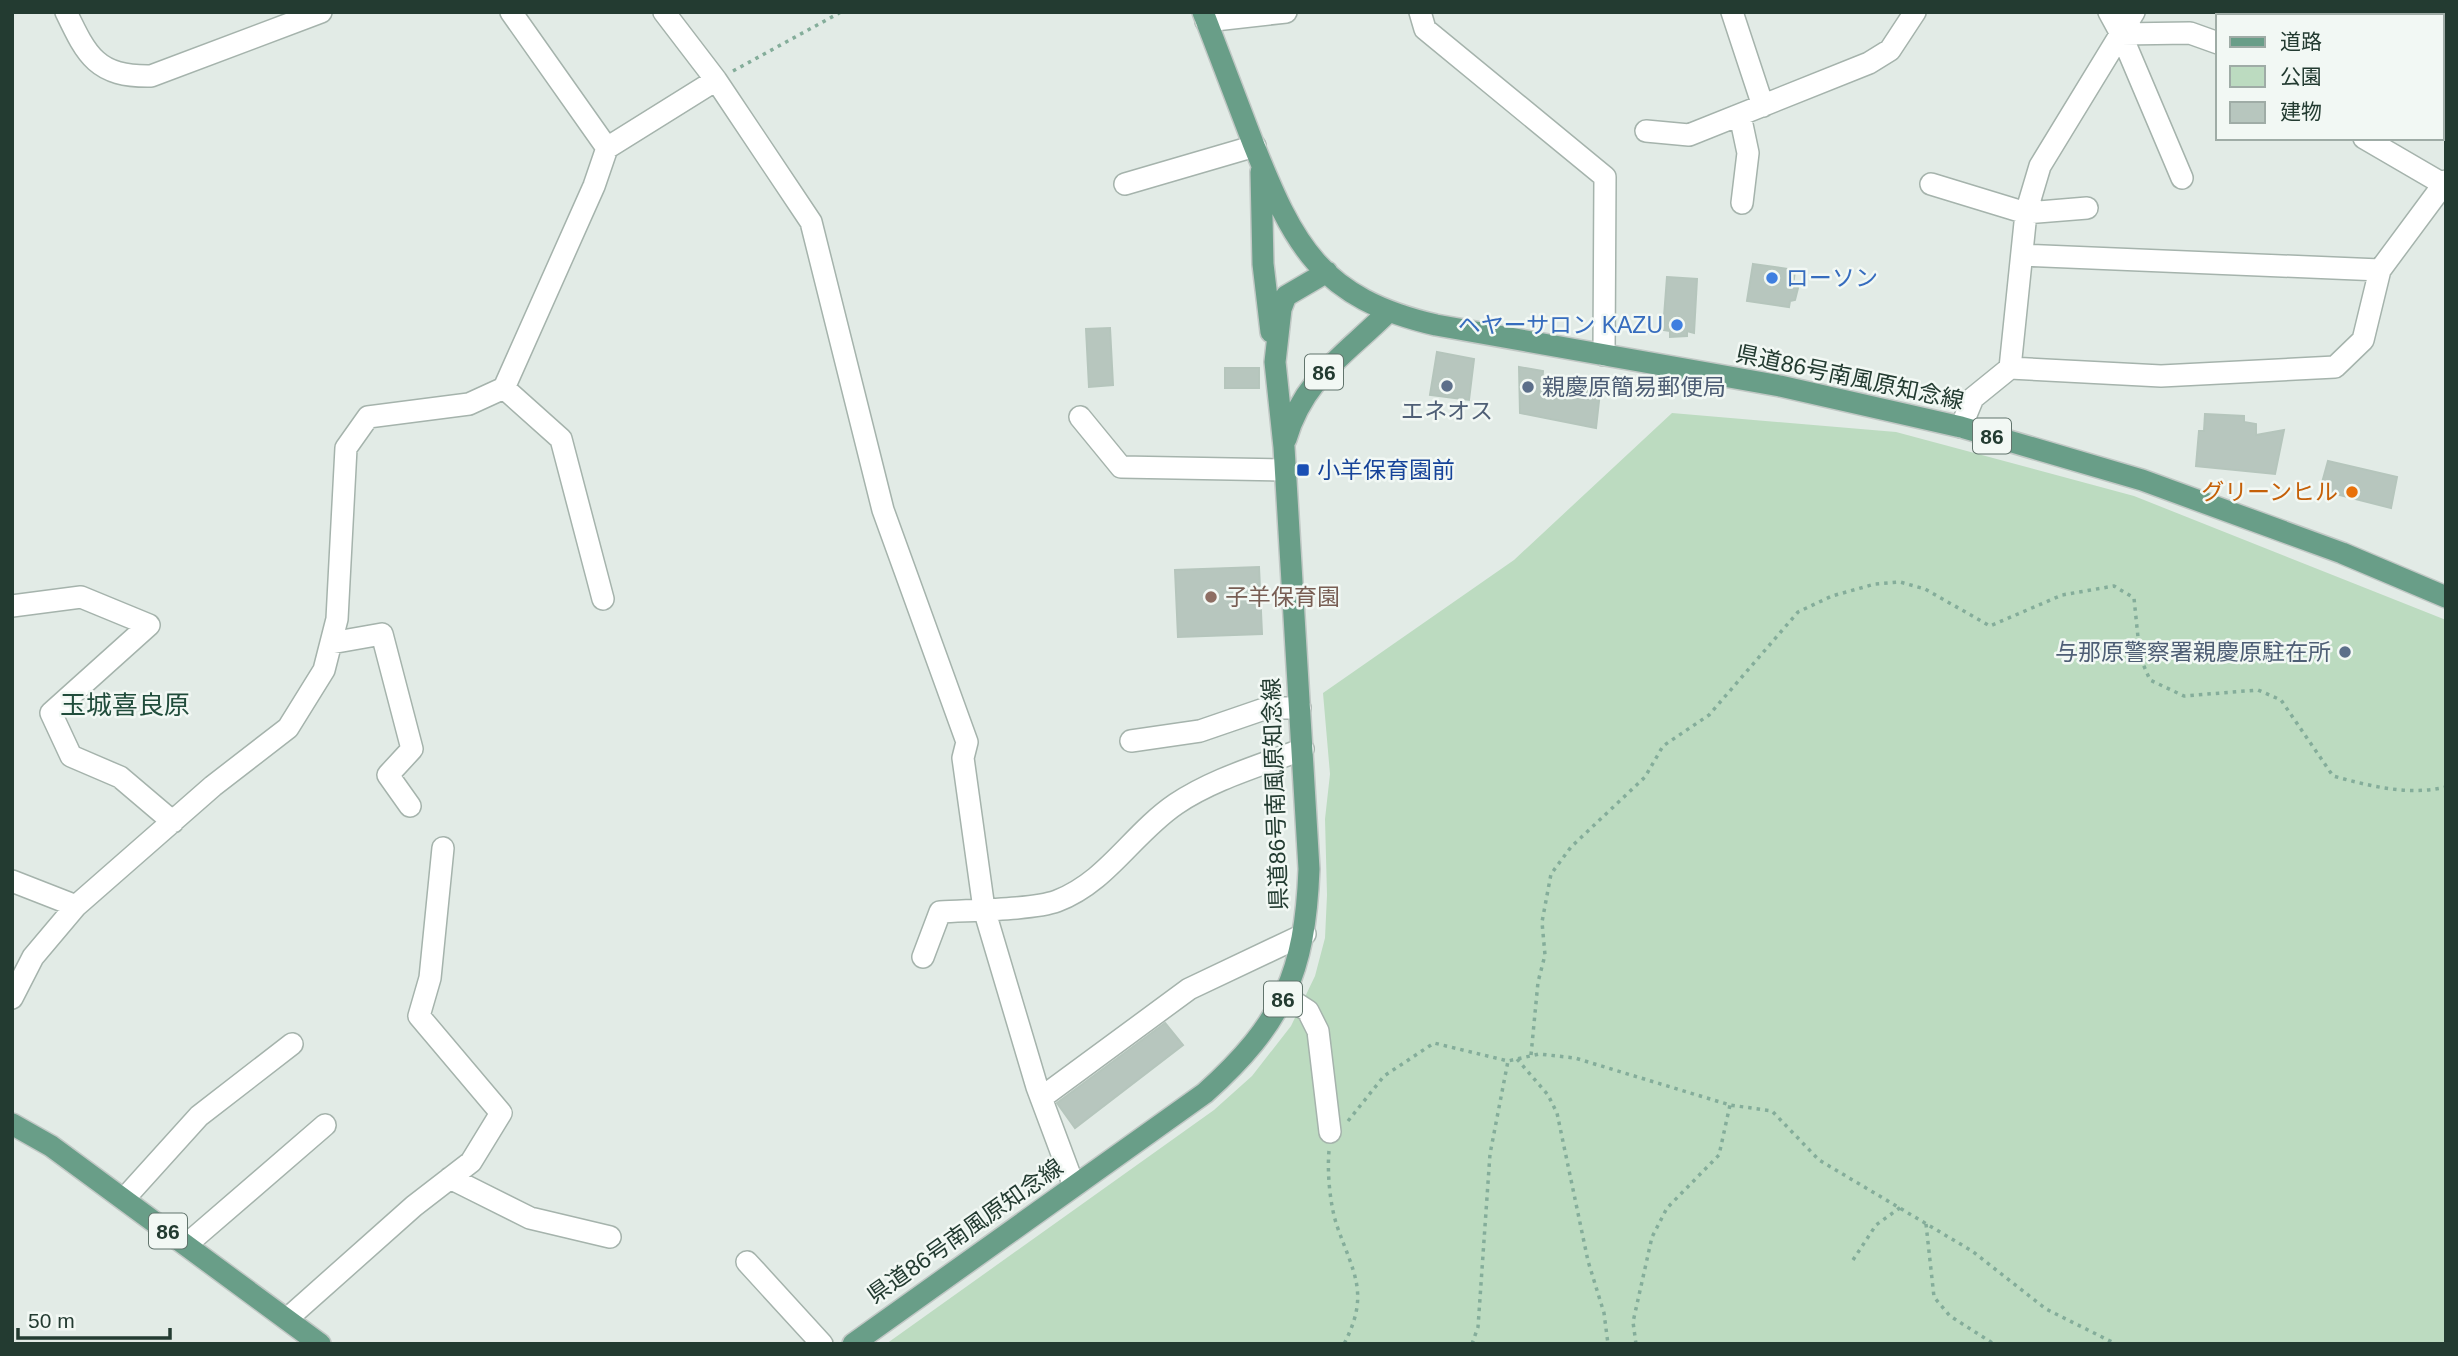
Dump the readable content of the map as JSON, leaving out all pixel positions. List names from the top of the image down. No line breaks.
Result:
{"streets":{"main road":["86","県道86号南風原知念線"]},"districts":["玉城喜良原"],"places":{"other":["ローソン","ヘヤーサロン KAZU","エネオス","親慶原簡易郵便局","グリーンヒル","子羊保育園","与那原警察署親慶原駐在所"],"transit":["小羊保育園前"]},"legend":["道路","公園","建物"],"scale_bar":"50 m"}
